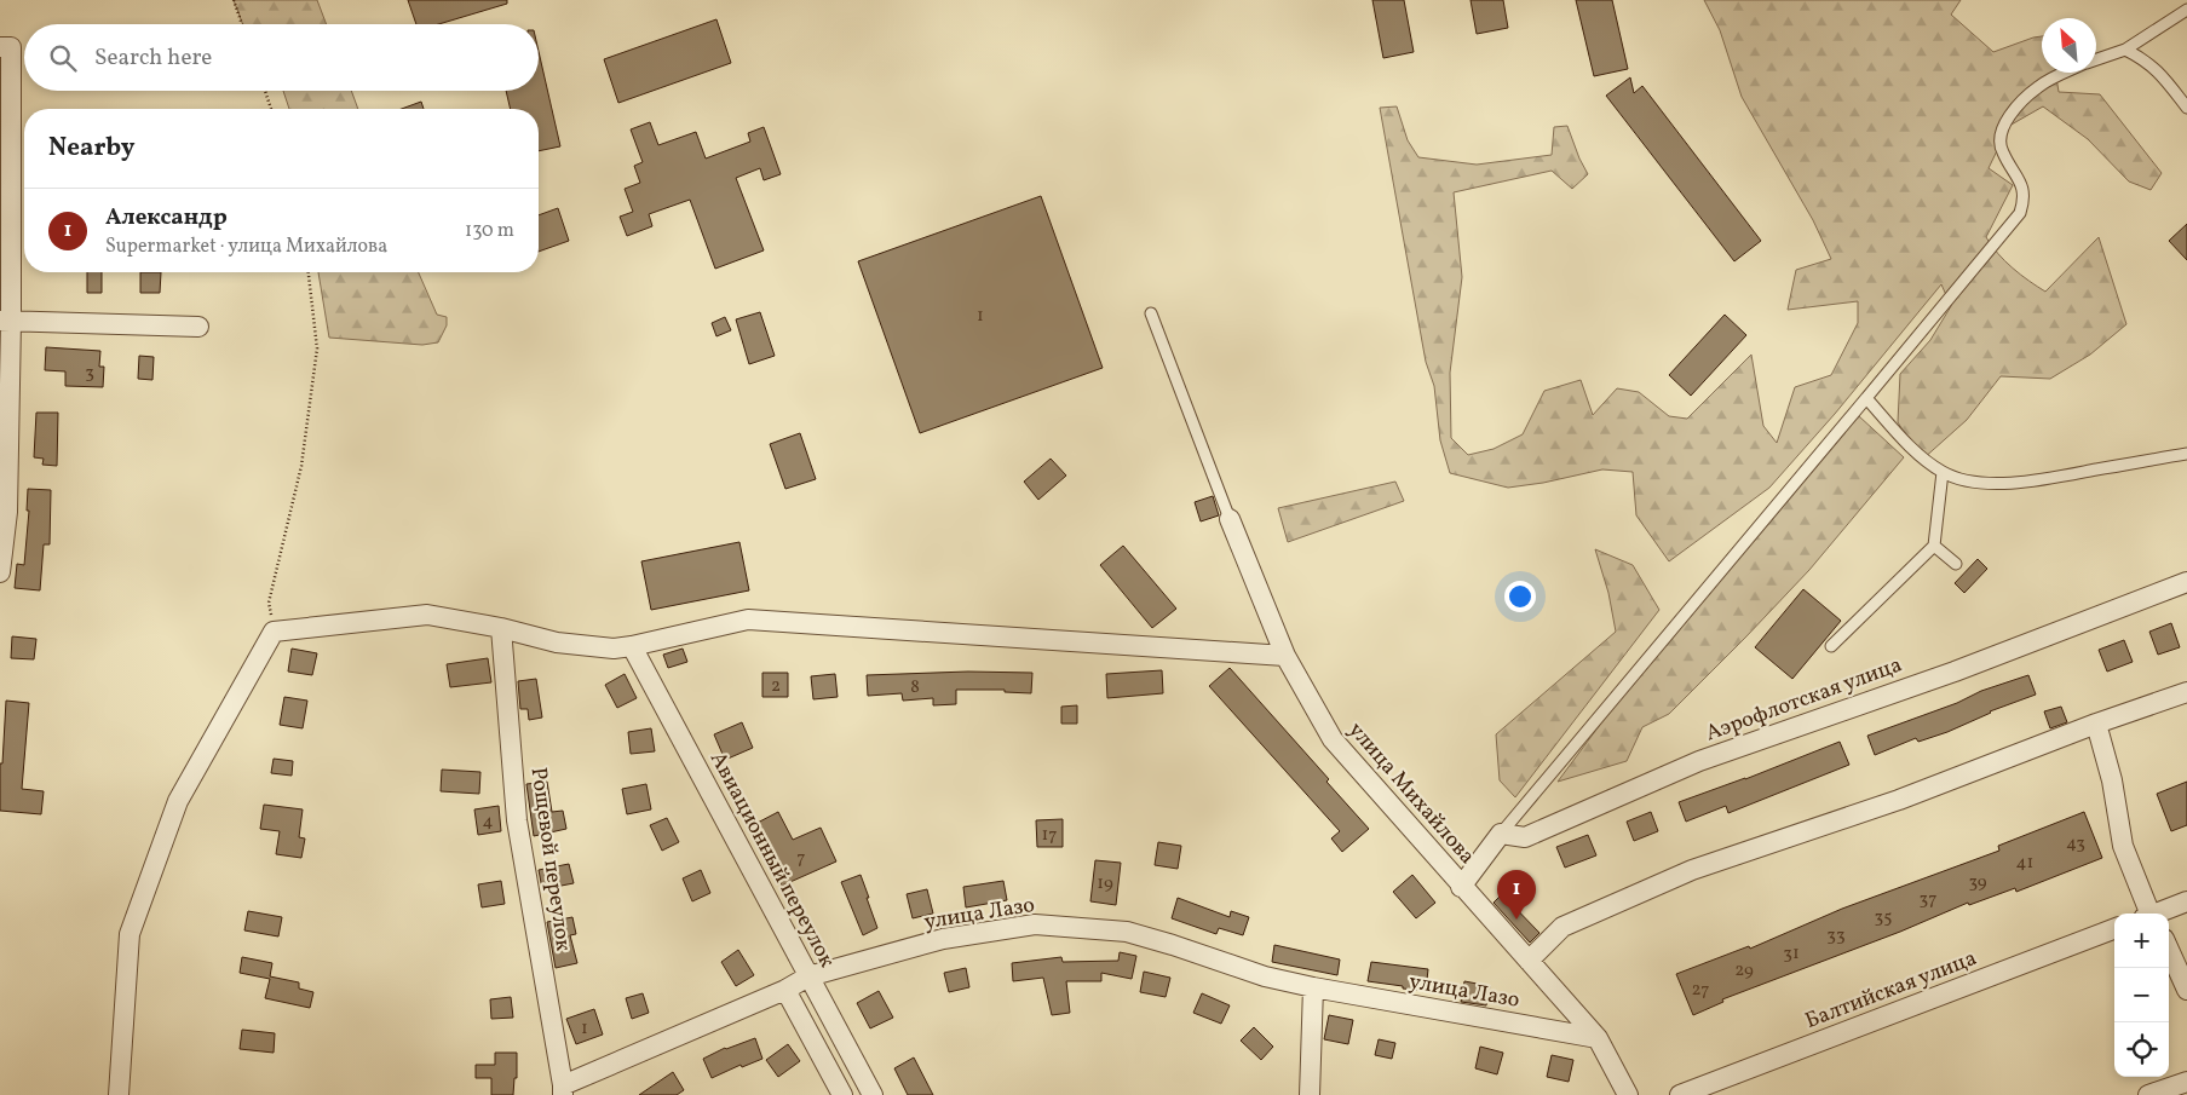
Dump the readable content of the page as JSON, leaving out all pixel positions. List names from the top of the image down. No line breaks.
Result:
{"streets":{"street":["Аэрофлотская улица","улица Михайлова","Рощевой переулок","Авиационный переулок","улица Лазо","Балтийская улица"]},"crossings":[["улица Михайлова","улица Лазо"],["Рощевой переулок","улица Лазо"],["Авиационный переулок","улица Лазо"]],"house_numbers":["1","3","2","8","4","17","43","7","41","39","19","37","35","33","31","29","27","1"],"north":"top left","page":{"search":"Search here","heading":"Nearby","list":[{"mark":"1","name":"Александр","note":"Supermarket · улица Михайлова","value":"130 m"}],"pins":"1","map_buttons":["+","−"]}}
